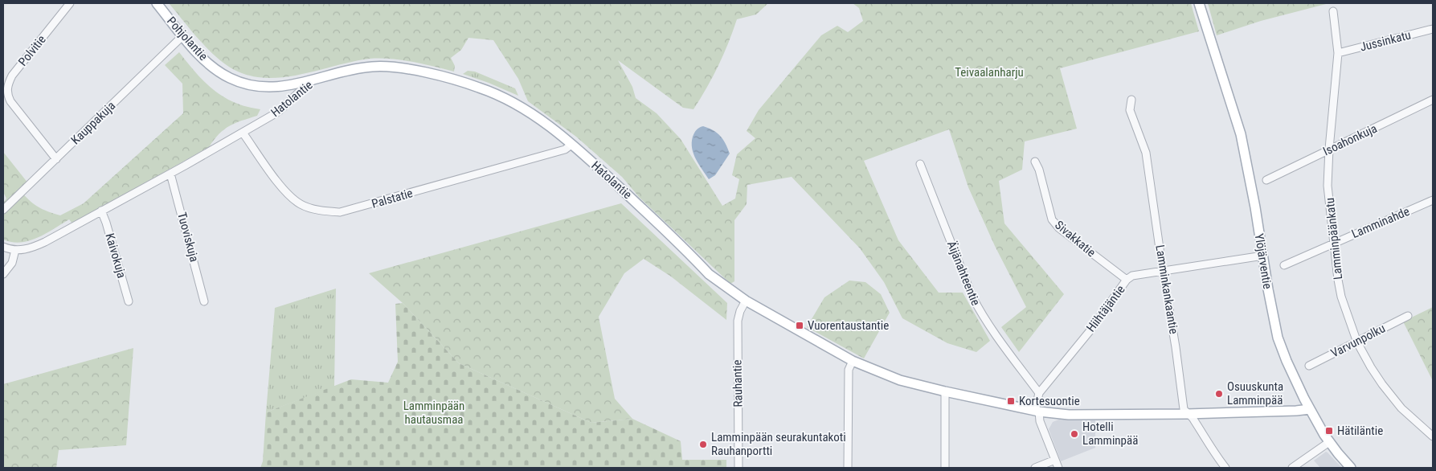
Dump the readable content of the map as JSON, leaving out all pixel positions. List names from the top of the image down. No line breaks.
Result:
{"streets":{"main road":["Pohjolantie","Hatolantie","Ylöjärventie"],"street":["Jussinkatu","Polvitie","Kauppakuja","Isoahonkuja","Palstatie","Lamminahde","Tuoviskuja","Sivakkatie","Lamminpäänkatu","Kaivokuja","Äijänahteentie","Lamminkankaantie","Hiihtäjäntie","Varvunpolku","Rauhantie"]},"crossings":[["Pohjolantie","Hatolantie"],["Pohjolantie","Kauppakuja"],["Jussinkatu","Lamminpäänkatu"],["Polvitie","Kauppakuja"],["Hatolantie","Palstatie"],["Hatolantie","Tuoviskuja"],["Hatolantie","Kaivokuja"],["Hatolantie","Rauhantie"],["Isoahonkuja","Lamminpäänkatu"],["Lamminahde","Lamminpäänkatu"],["Sivakkatie","Hiihtäjäntie"],["Lamminpäänkatu","Varvunpolku"],["Ylöjärventie","Hiihtäjäntie"],["Äijänahteentie","Hiihtäjäntie"],["Lamminkankaantie","Hiihtäjäntie"]],"parks":["Teivaalanharju","Lamminpään hautausmaa"],"places":{"transit":["Vuorentaustantie","Kortesuontie","Hätiläntie"],"other":["Osuuskunta Lamminpää","Hotelli Lamminpää","Lamminpään seurakuntakoti Rauhanportti"]}}
